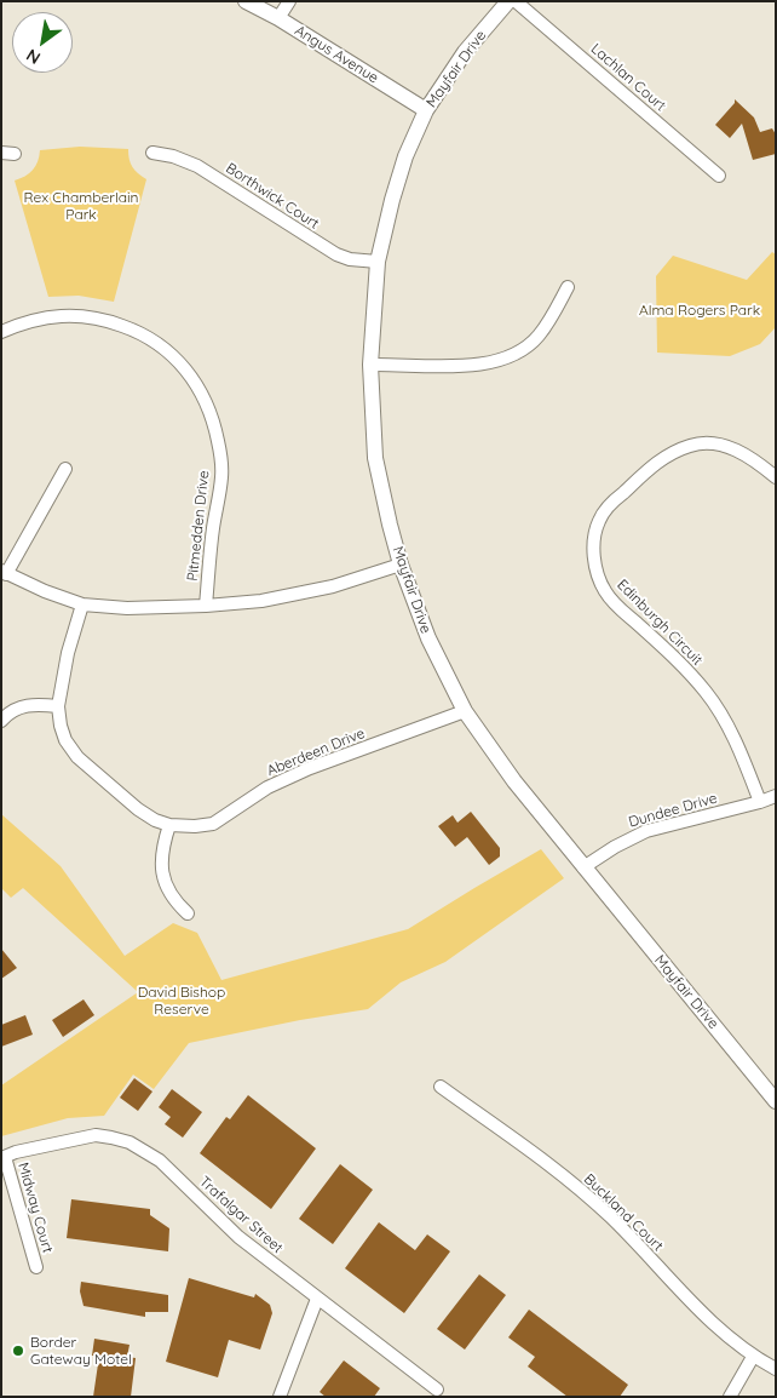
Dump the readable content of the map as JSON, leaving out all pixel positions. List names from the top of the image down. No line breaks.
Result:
{"streets":{"street":["Angus Avenue","Mayfair Drive","Lachlan Court","Borthwick Court","Pitmedden Drive","Edinburgh Circuit","Aberdeen Drive","Dundee Drive","Midway Court","Buckland Court","Trafalgar Street"]},"crossings":[["Angus Avenue","Mayfair Drive"],["Mayfair Drive","Borthwick Court"],["Mayfair Drive","Aberdeen Drive"],["Mayfair Drive","Dundee Drive"],["Edinburgh Circuit","Dundee Drive"],["Midway Court","Trafalgar Street"]],"parks":["Rex Chamberlain Park","Alma Rogers Park","David Bishop Reserve"],"places":["Border Gateway Motel"],"north":"bottom left"}
